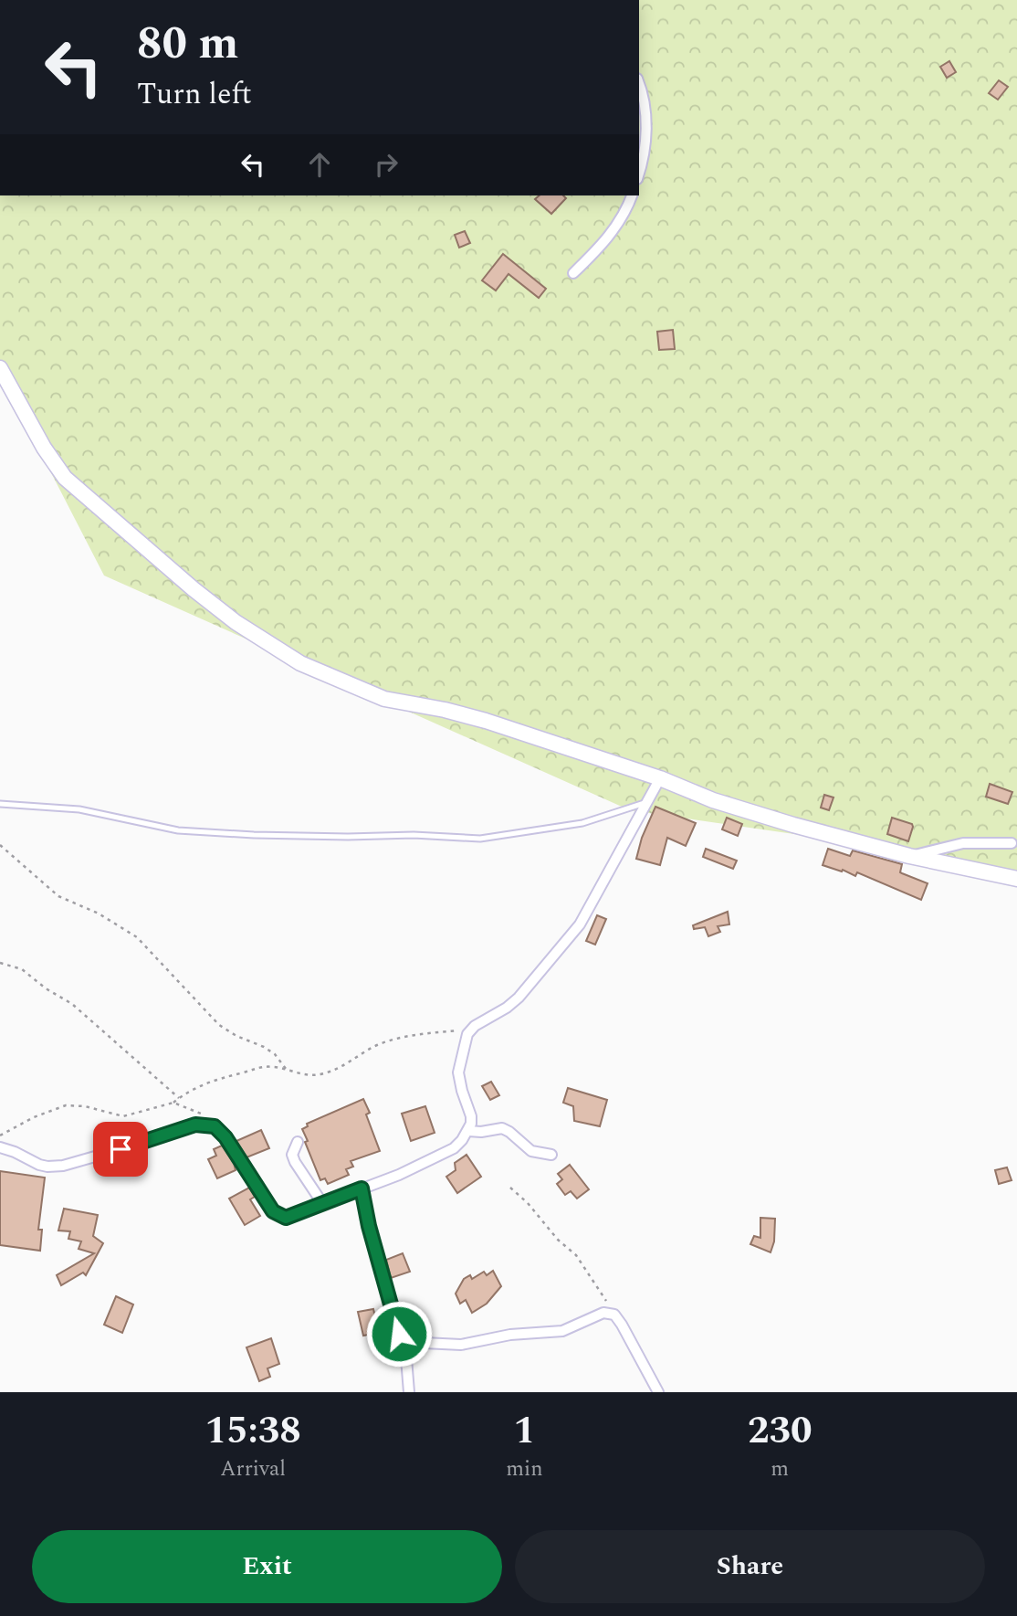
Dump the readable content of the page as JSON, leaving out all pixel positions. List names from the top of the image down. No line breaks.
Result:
{"page":{"turn":["80 m","Turn left"],"eta":["15:38","Arrival","1","min","230","m"],"buttons":["Exit","Share"]}}
